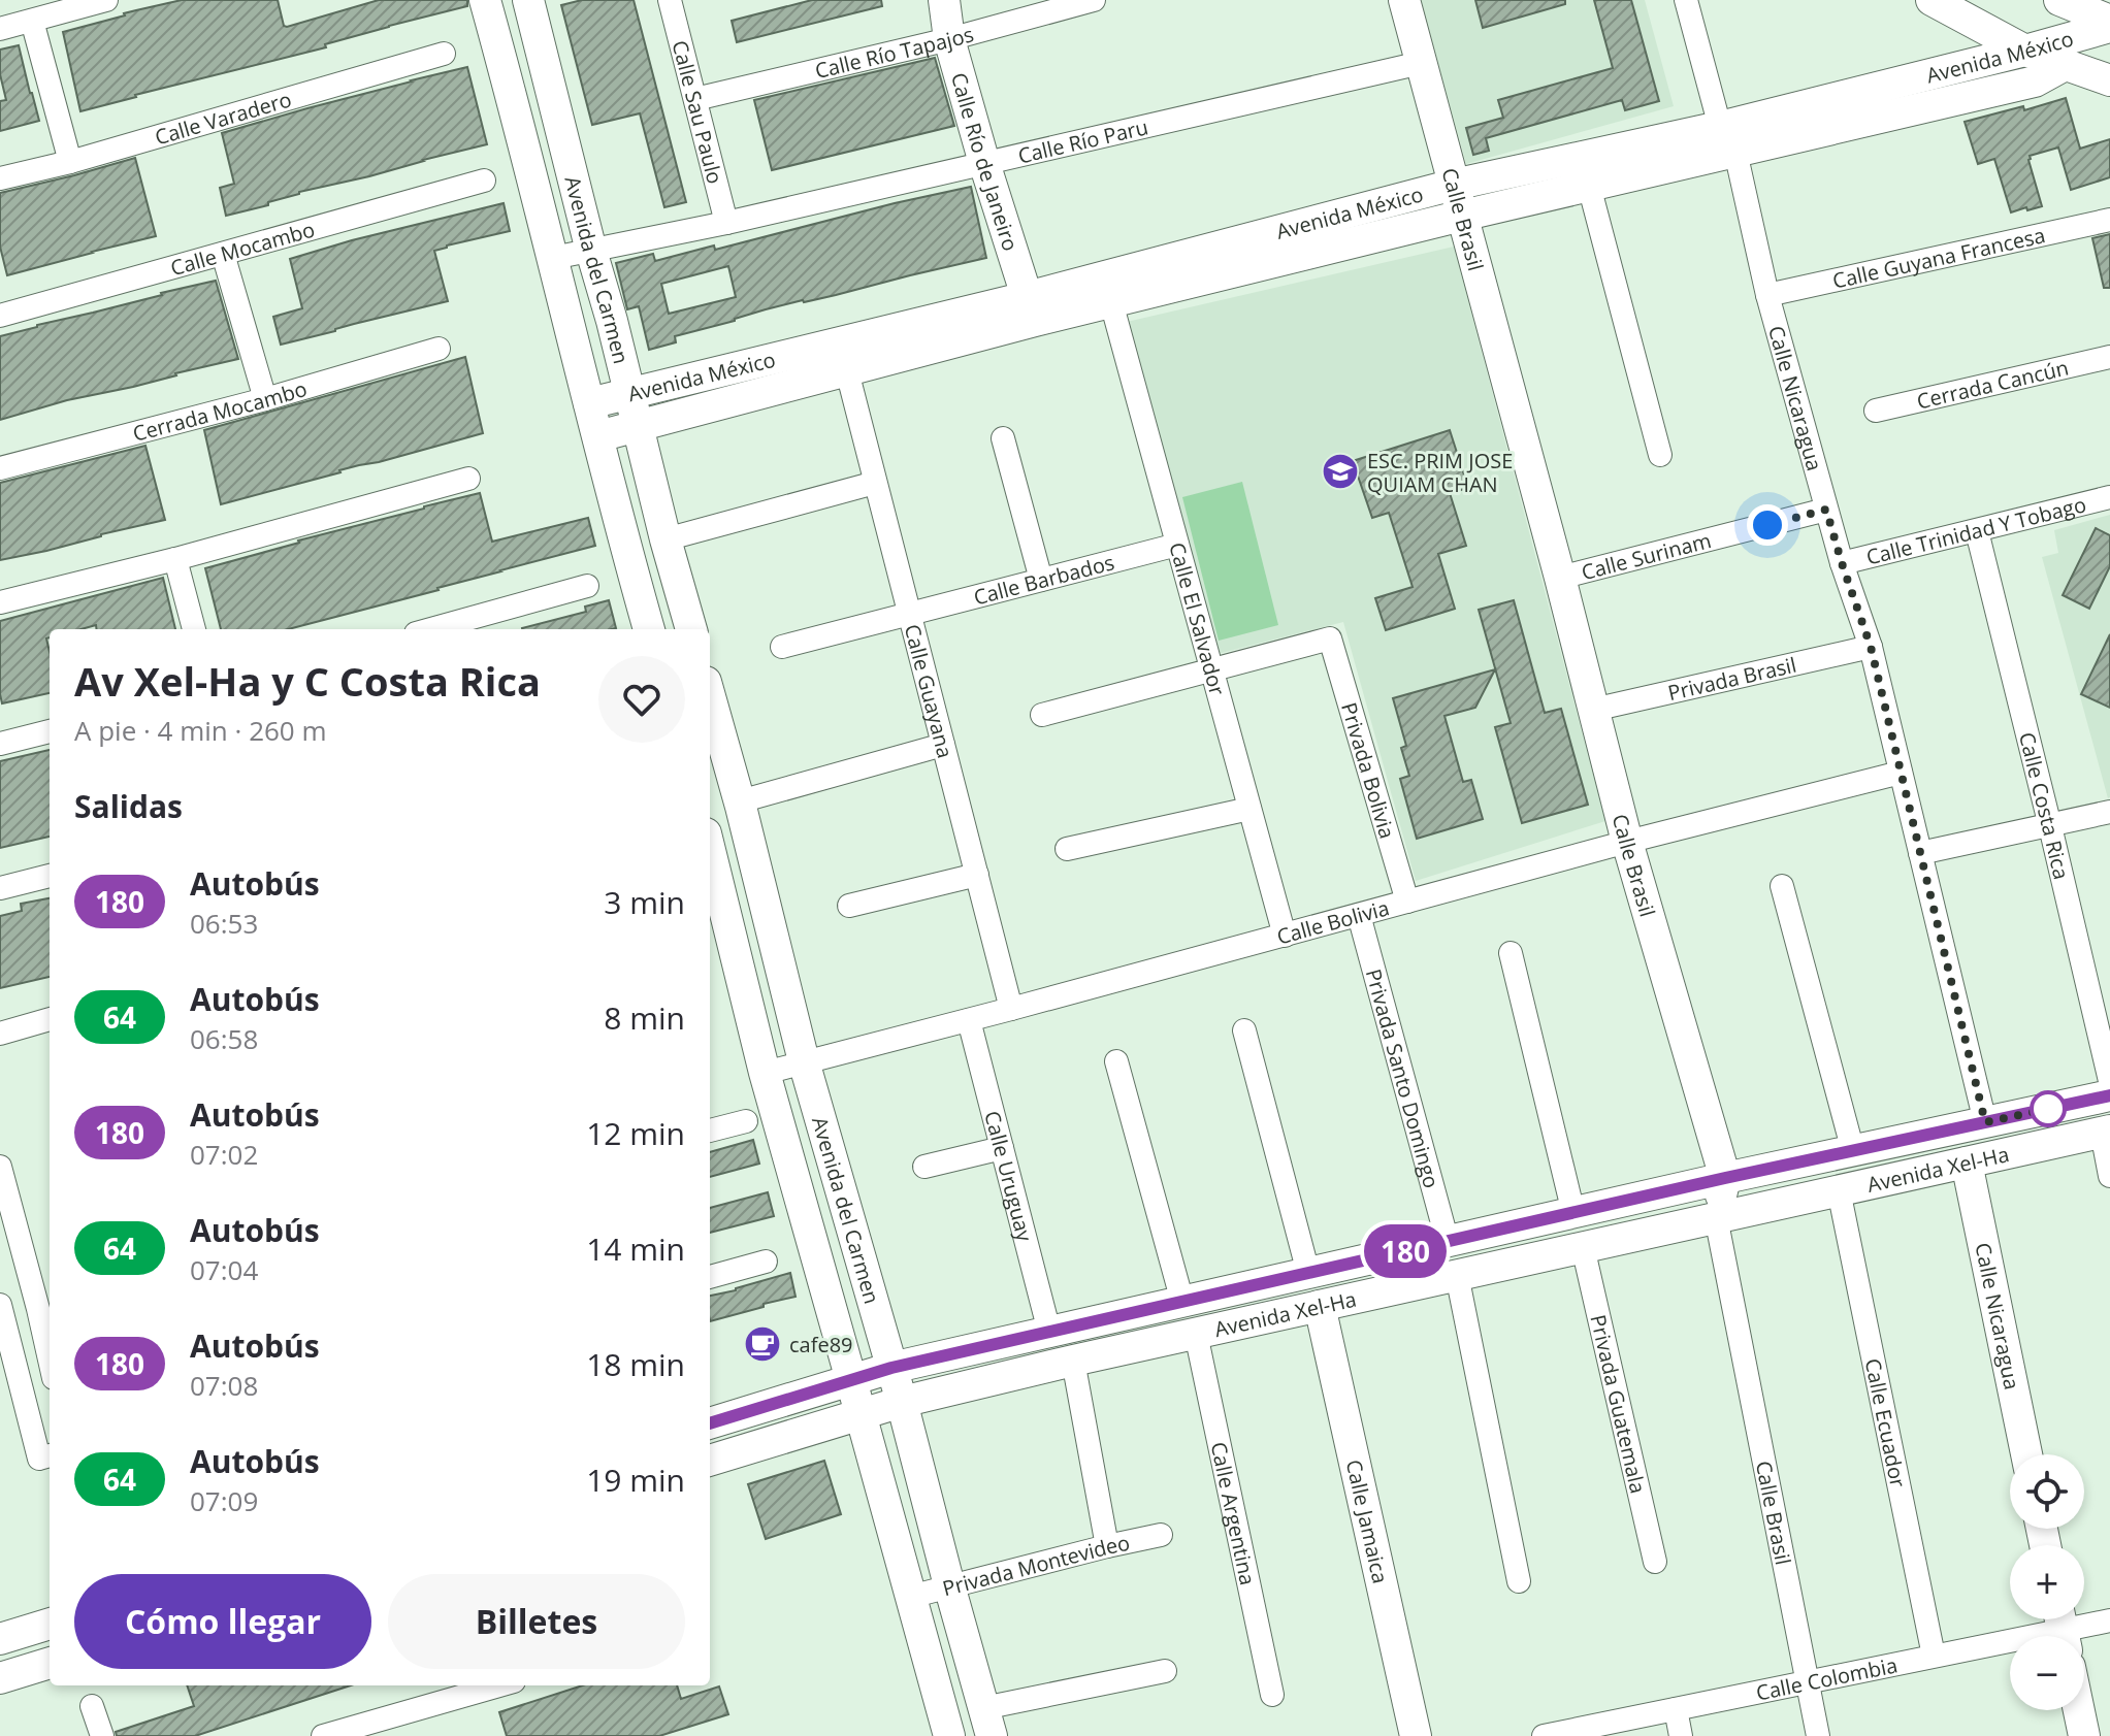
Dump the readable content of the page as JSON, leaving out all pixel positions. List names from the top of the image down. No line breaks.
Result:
{"streets":{"street":["Calle Río Tapajos","Avenida México","Calle Sau Paulo","Calle Varadero","Calle Río Paru","Calle Río de Janeiro","Calle Brasil","Calle Mocambo","Calle Guyana Francesa","Avenida del Carmen","Cerrada Cancún","Calle Nicaragua","Cerrada Mocambo","Calle Trinidad Y Tobago","Calle Surinam","Calle Barbados","Calle El Salvador","Privada Brasil","Calle Guayana","Privada Bolivia","Calle Costa Rica","Calle Bolivia","Privada Santo Domingo","Avenida Xel-Ha","Calle Uruguay","Privada Guatemala","Calle Ecuador","Calle Argentina","Calle Jamaica","Privada Montevideo","Calle Colombia"]},"crossings":[["Calle Río Tapajos","Calle Sau Paulo"],["Calle Río Tapajos","Calle Río de Janeiro"],["Avenida México","Calle Río de Janeiro"],["Avenida México","Calle Brasil"],["Avenida México","Avenida del Carmen"],["Avenida México","Calle Nicaragua"],["Avenida México","Calle El Salvador"],["Avenida México","Calle Guayana"],["Calle Sau Paulo","Calle Río Paru"],["Calle Río Paru","Calle Río de Janeiro"],["Calle Río Paru","Calle Brasil"],["Calle Río Paru","Avenida del Carmen"],["Calle Brasil","Calle Surinam"],["Calle Brasil","Privada Brasil"],["Calle Brasil","Calle Bolivia"],["Calle Brasil","Avenida Xel-Ha"],["Calle Brasil","Calle Colombia"],["Calle Guyana Francesa","Calle Nicaragua"],["Avenida del Carmen","Calle Bolivia"],["Avenida del Carmen","Avenida Xel-Ha"],["Avenida del Carmen","Privada Montevideo"],["Calle Nicaragua","Calle Trinidad Y Tobago"],["Calle Nicaragua","Calle Surinam"],["Calle Nicaragua","Privada Brasil"],["Calle Nicaragua","Calle Bolivia"],["Calle Nicaragua","Avenida Xel-Ha"],["Calle Trinidad Y Tobago","Calle Costa Rica"],["Calle Barbados","Calle El Salvador"],["Calle Barbados","Calle Guayana"],["Calle El Salvador","Privada Bolivia"],["Calle El Salvador","Calle Bolivia"],["Calle Guayana","Calle Bolivia"],["Privada Bolivia","Calle Bolivia"],["Calle Bolivia","Privada Santo Domingo"],["Calle Bolivia","Calle Uruguay"],["Privada Santo Domingo","Avenida Xel-Ha"],["Avenida Xel-Ha","Calle Uruguay"],["Avenida Xel-Ha","Privada Guatemala"],["Avenida Xel-Ha","Calle Ecuador"],["Avenida Xel-Ha","Calle Argentina"],["Avenida Xel-Ha","Calle Jamaica"],["Calle Ecuador","Calle Colombia"]],"places":{"school or university":["ESC. PRIM JOSE QUIAM CHAN"],"cafe":["cafe89"]},"lines":["bus line 180"],"page":{"on_map":"180","heading":[["Av Xel-Ha y C Costa Rica","A pie · 4 min · 260 m"],"Salidas"],"list":[{"mark":"180","name":"Autobús","note":"06:53","value":"3 min"},{"mark":"64","name":"Autobús","note":"06:58","value":"8 min"},{"mark":"180","name":"Autobús","note":"07:02","value":"12 min"},{"mark":"64","name":"Autobús","note":"07:04","value":"14 min"},{"mark":"180","name":"Autobús","note":"07:08","value":"18 min"},{"mark":"64","name":"Autobús","note":"07:09","value":"19 min"}],"map_buttons":["+","−"],"buttons":["Cómo llegar","Billetes"]}}
